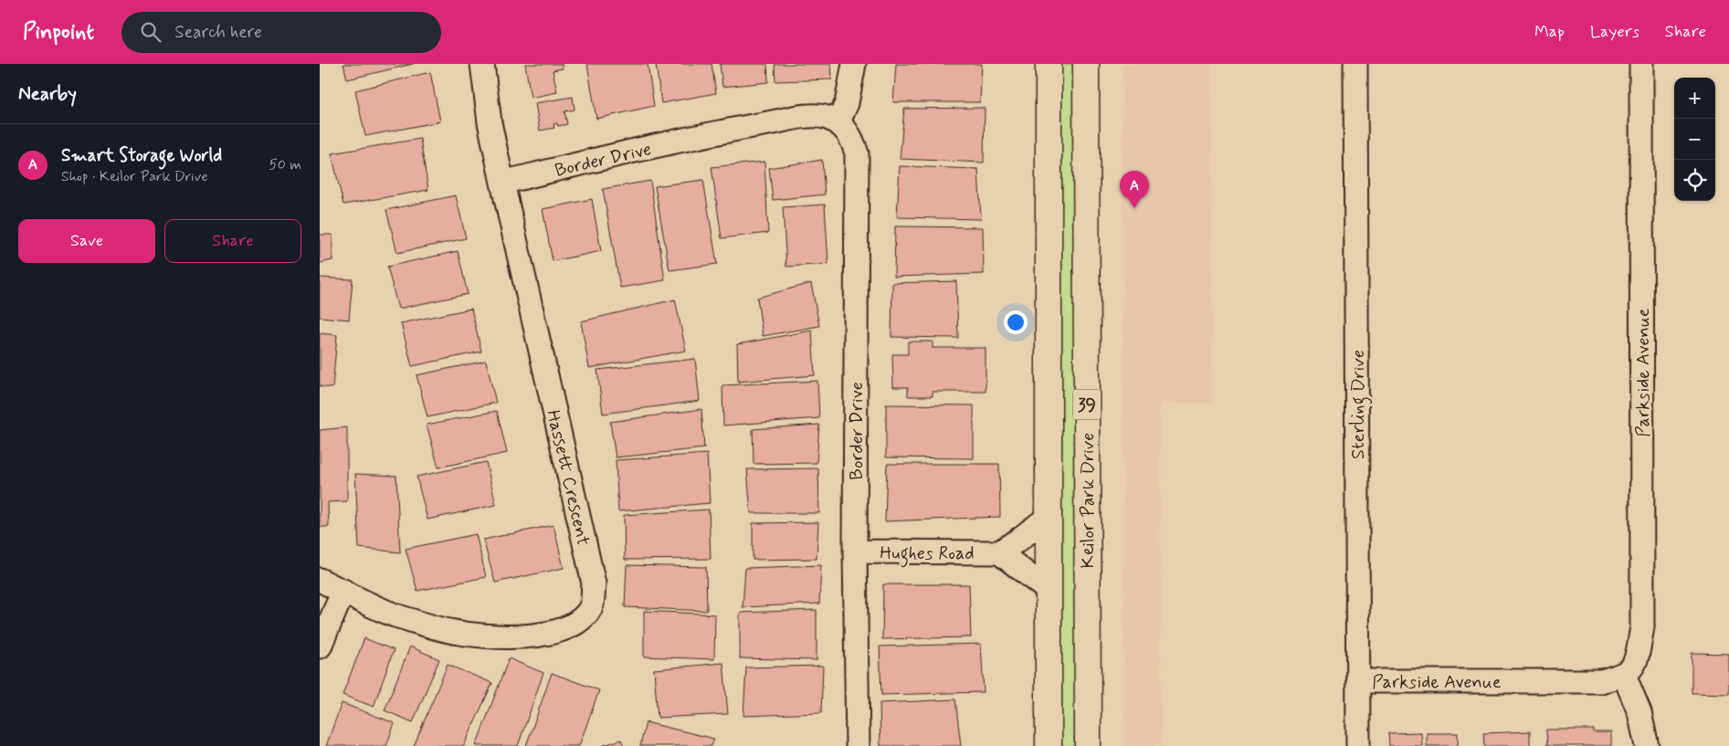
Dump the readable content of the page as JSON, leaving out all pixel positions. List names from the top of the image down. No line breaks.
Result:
{"streets":{"main road":["39","Keilor Park Drive"],"street":["Border Drive","Parkside Avenue","Sterling Drive","Hassett Crescent","Hughes Road"]},"crossings":[["Border Drive","Hassett Crescent"],["Border Drive","Hughes Road"],["Parkside Avenue","Sterling Drive"],["39","Hughes Road"]],"page":{"header":"Pinpoint","search":"Search here","nav":["Map","Layers","Share"],"heading":"Nearby","map_buttons":["+","−"],"list":[{"mark":"A","name":"Smart Storage World","note":"Shop · Keilor Park Drive","value":"50 m"}],"pins":"A","buttons":["Save","Share"]}}
